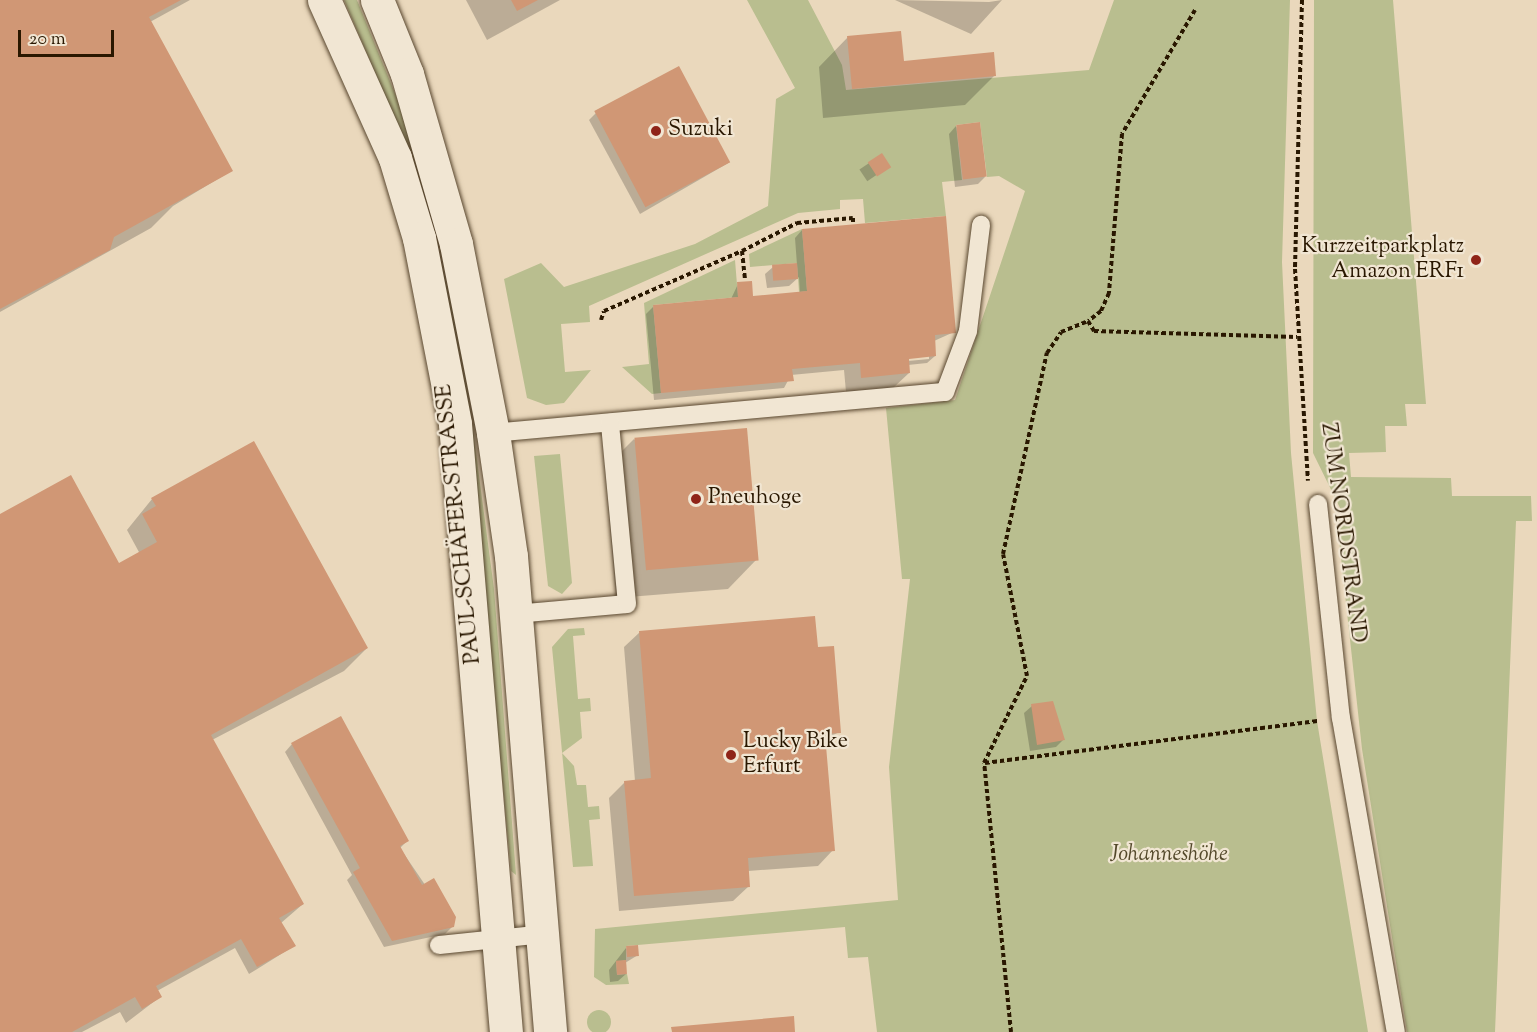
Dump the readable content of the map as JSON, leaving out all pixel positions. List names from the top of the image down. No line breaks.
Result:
{"streets":{"main road":["PAUL-SCHÄFER-STRASSE"],"lane":["ZUM NORDSTRAND"]},"parks":["Johanneshöhe"],"places":["Suzuki","Kurzzeitparkplatz Amazon ERF1","Pneuhoge","Lucky Bike Erfurt"],"scale_bar":"20 m"}
